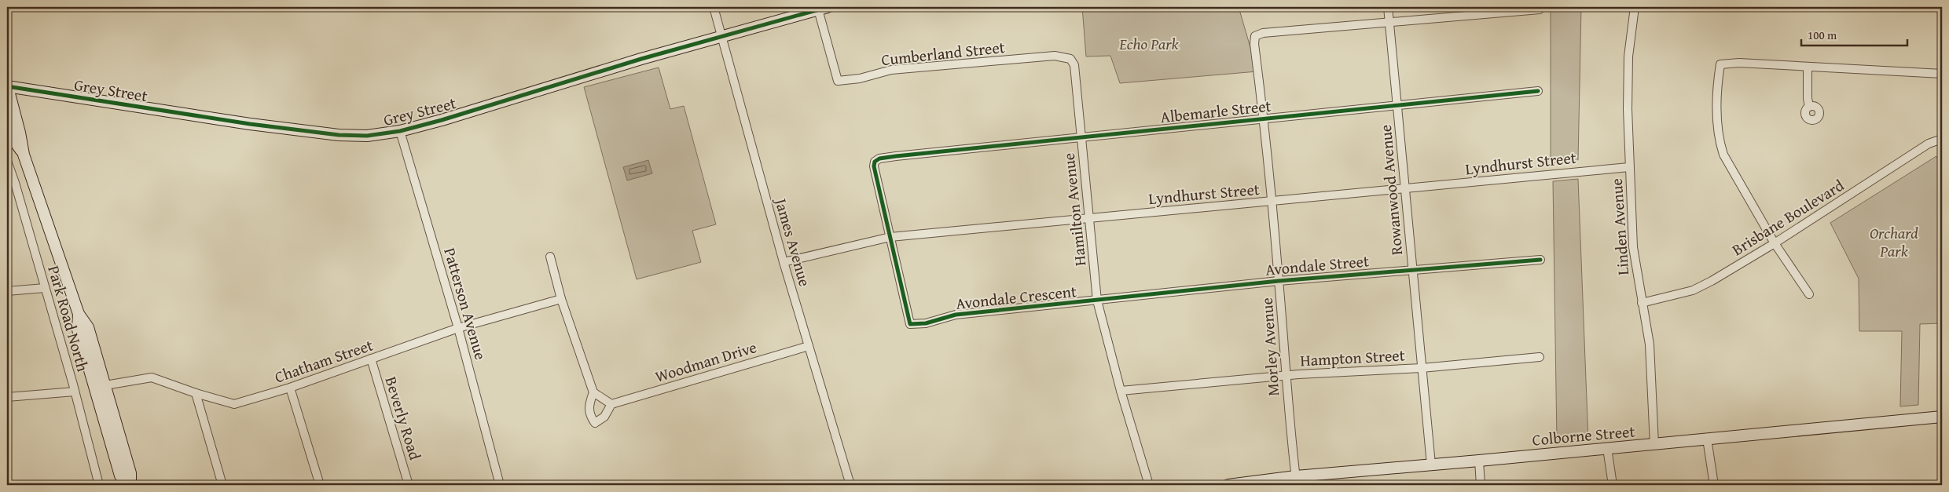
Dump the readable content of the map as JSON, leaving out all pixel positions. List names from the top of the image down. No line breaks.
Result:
{"streets":{"main road":["Grey Street","Colborne Street"],"street":["Cumberland Street","Albemarle Street","Lyndhurst Street","Rowanwood Avenue","Hamilton Avenue","Brisbane Boulevard","Linden Avenue","James Avenue","Avondale Street","Avondale Crescent","Patterson Avenue","Park Road North","Morley Avenue","Hampton Street","Chatham Street","Woodman Drive","Beverly Road"]},"crossings":[["Cumberland Street","Grey Street"],["Cumberland Street","Hamilton Avenue"],["Grey Street","James Avenue"],["Grey Street","Patterson Avenue"],["Albemarle Street","Lyndhurst Street"],["Albemarle Street","Rowanwood Avenue"],["Albemarle Street","Hamilton Avenue"],["Albemarle Street","Avondale Crescent"],["Albemarle Street","Morley Avenue"],["Lyndhurst Street","Rowanwood Avenue"],["Lyndhurst Street","Hamilton Avenue"],["Lyndhurst Street","Linden Avenue"],["Lyndhurst Street","James Avenue"],["Lyndhurst Street","Avondale Crescent"],["Lyndhurst Street","Morley Avenue"],["Rowanwood Avenue","Avondale Street"],["Rowanwood Avenue","Morley Avenue"],["Rowanwood Avenue","Hampton Street"],["Rowanwood Avenue","Colborne Street"],["Hamilton Avenue","Avondale Street"],["Hamilton Avenue","Avondale Crescent"],["Hamilton Avenue","Hampton Street"],["Brisbane Boulevard","Linden Avenue"],["Linden Avenue","Colborne Street"],["James Avenue","Woodman Drive"],["Avondale Street","Avondale Crescent"],["Avondale Street","Morley Avenue"],["Patterson Avenue","Chatham Street"],["Morley Avenue","Hampton Street"],["Morley Avenue","Colborne Street"],["Chatham Street","Beverly Road"]],"parks":["Echo Park","Orchard Park"],"scale_bar":"100 m"}
